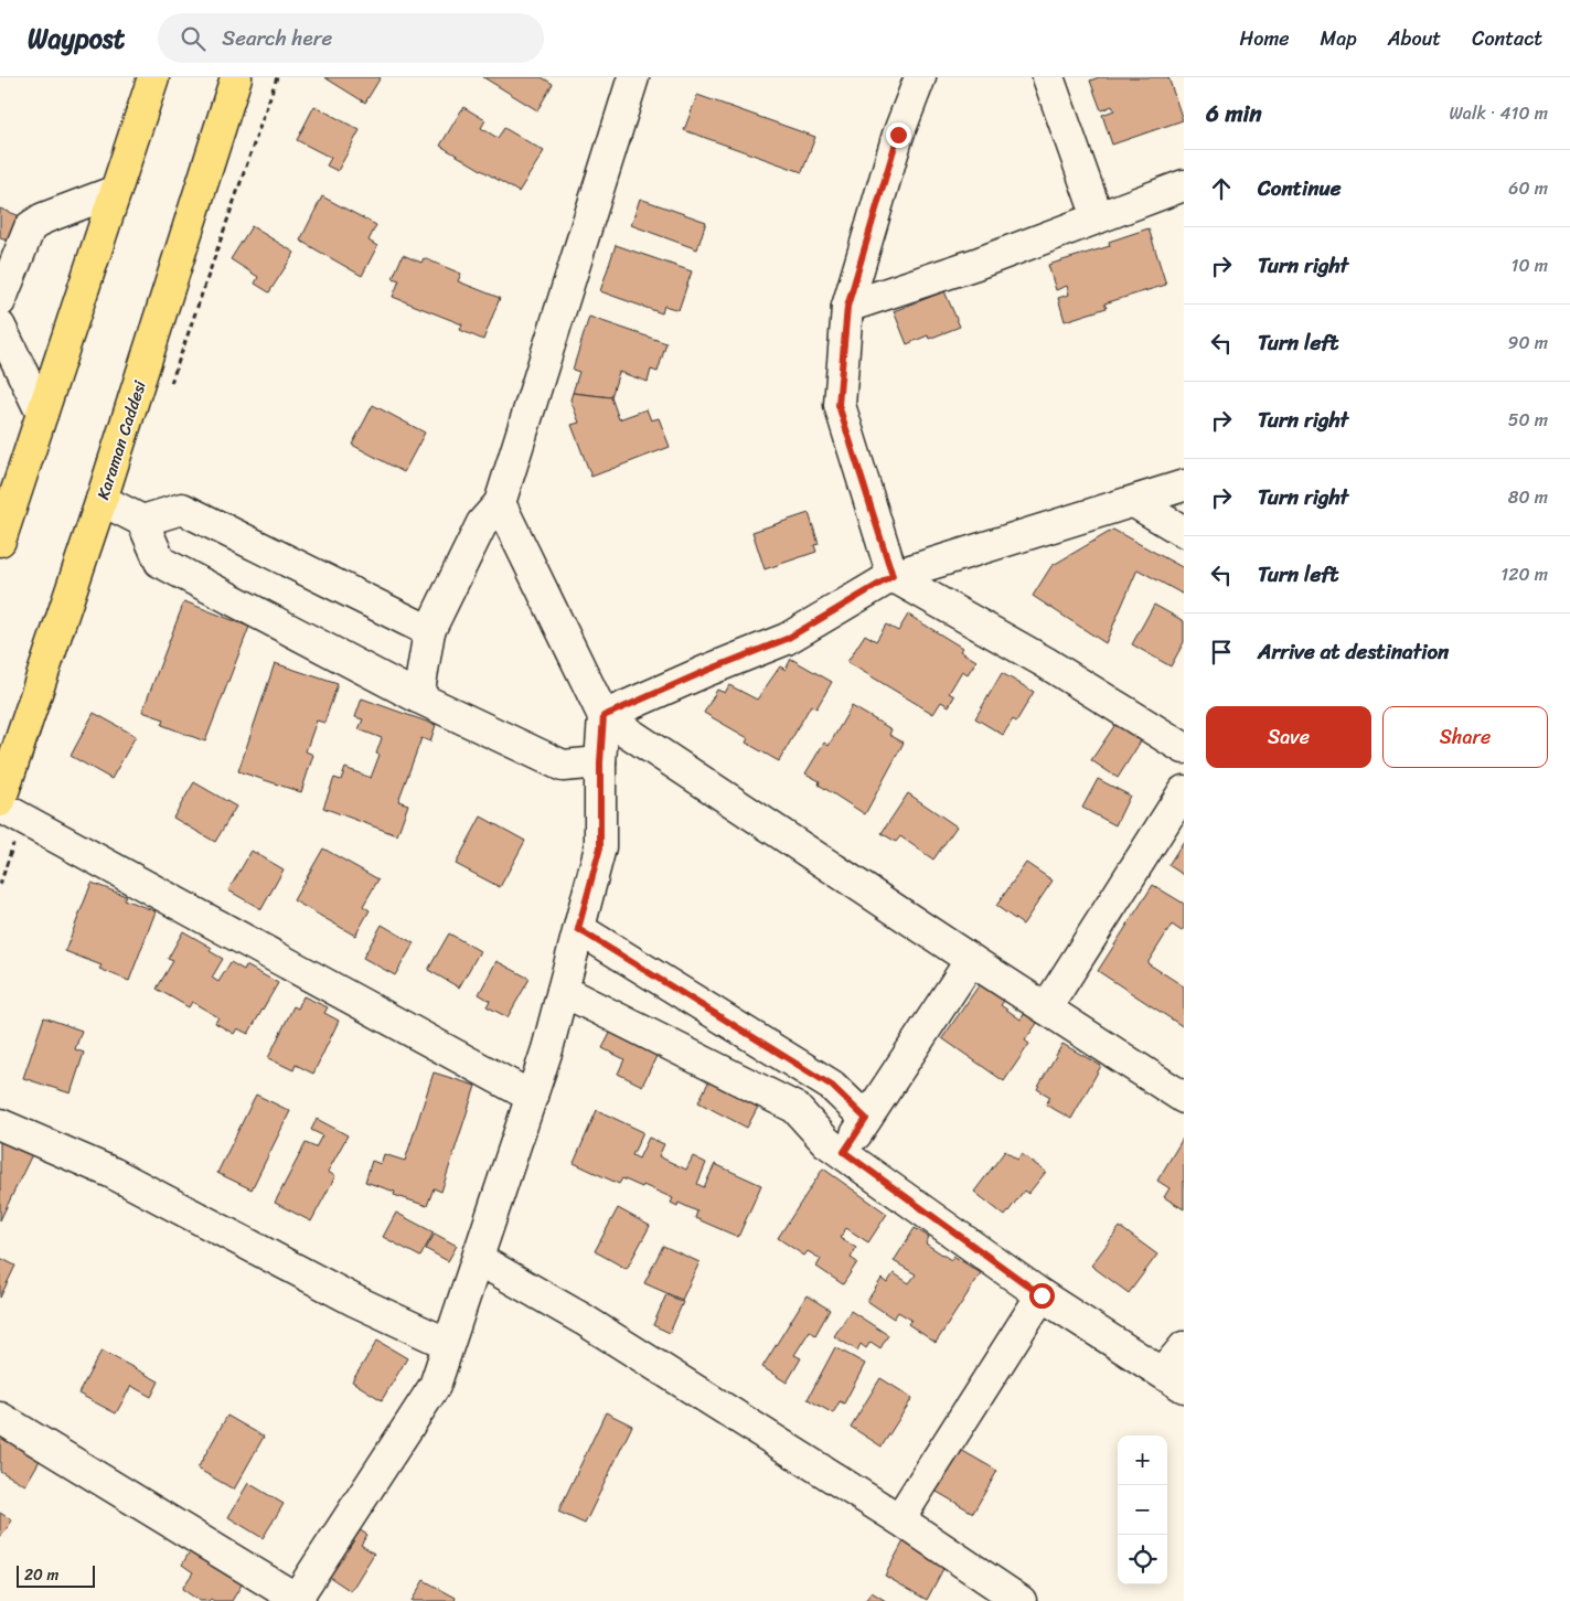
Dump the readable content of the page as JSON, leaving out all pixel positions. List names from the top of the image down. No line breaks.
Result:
{"streets":{"highway":["Karaman Caddesi"]},"scale_bar":"20 m","page":{"header":"Waypost","search":"Search here","nav":["Home","Map","About","Contact"],"heading":["6 min","Walk · 410 m"],"list":[["Continue","60 m"],["Turn right","10 m"],["Turn left","90 m"],["Turn right","50 m"],["Turn right","80 m"],["Turn left","120 m"],"Arrive at destination"],"buttons":["Save","Share"],"map_buttons":["+","−"],"scale":"20 m"}}
